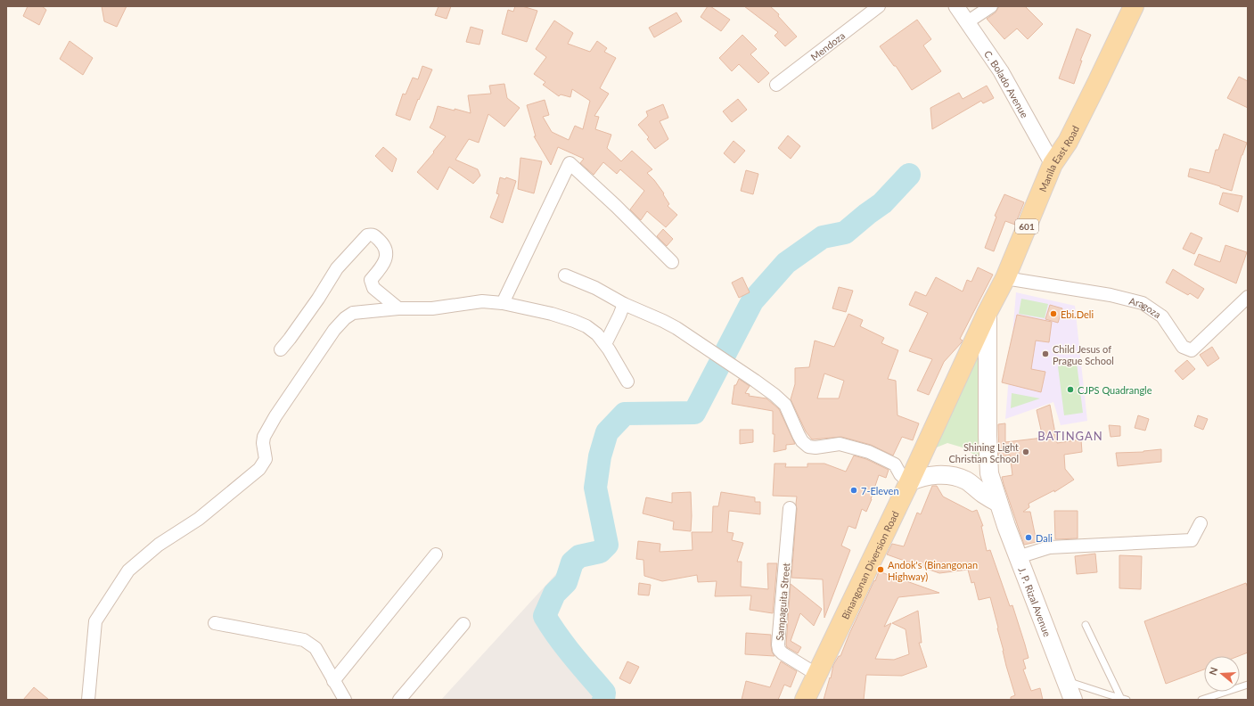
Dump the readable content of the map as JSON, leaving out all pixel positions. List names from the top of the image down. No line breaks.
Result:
{"streets":{"main road":["Manila East Road","601","Binangonan Diversion Road","J. P. Rizal Avenue"],"street":["Mendoza","C. Bolado Avenue","Aragoza","Sampaguita Street"]},"crossings":[["C. Bolado Avenue","Manila East Road"],["Manila East Road","Aragoza"],["Manila East Road","Binangonan Diversion Road"],["Manila East Road","J. P. Rizal Avenue"],["Binangonan Diversion Road","Sampaguita Street"],["Binangonan Diversion Road","J. P. Rizal Avenue"]],"districts":["BATINGAN"],"places":["Ebi.Deli","Child Jesus of Prague School","CJPS Quadrangle","Shining Light Christian School","7-Eleven","Dali","Andok's (Binangonan Highway)"],"north":"left"}
